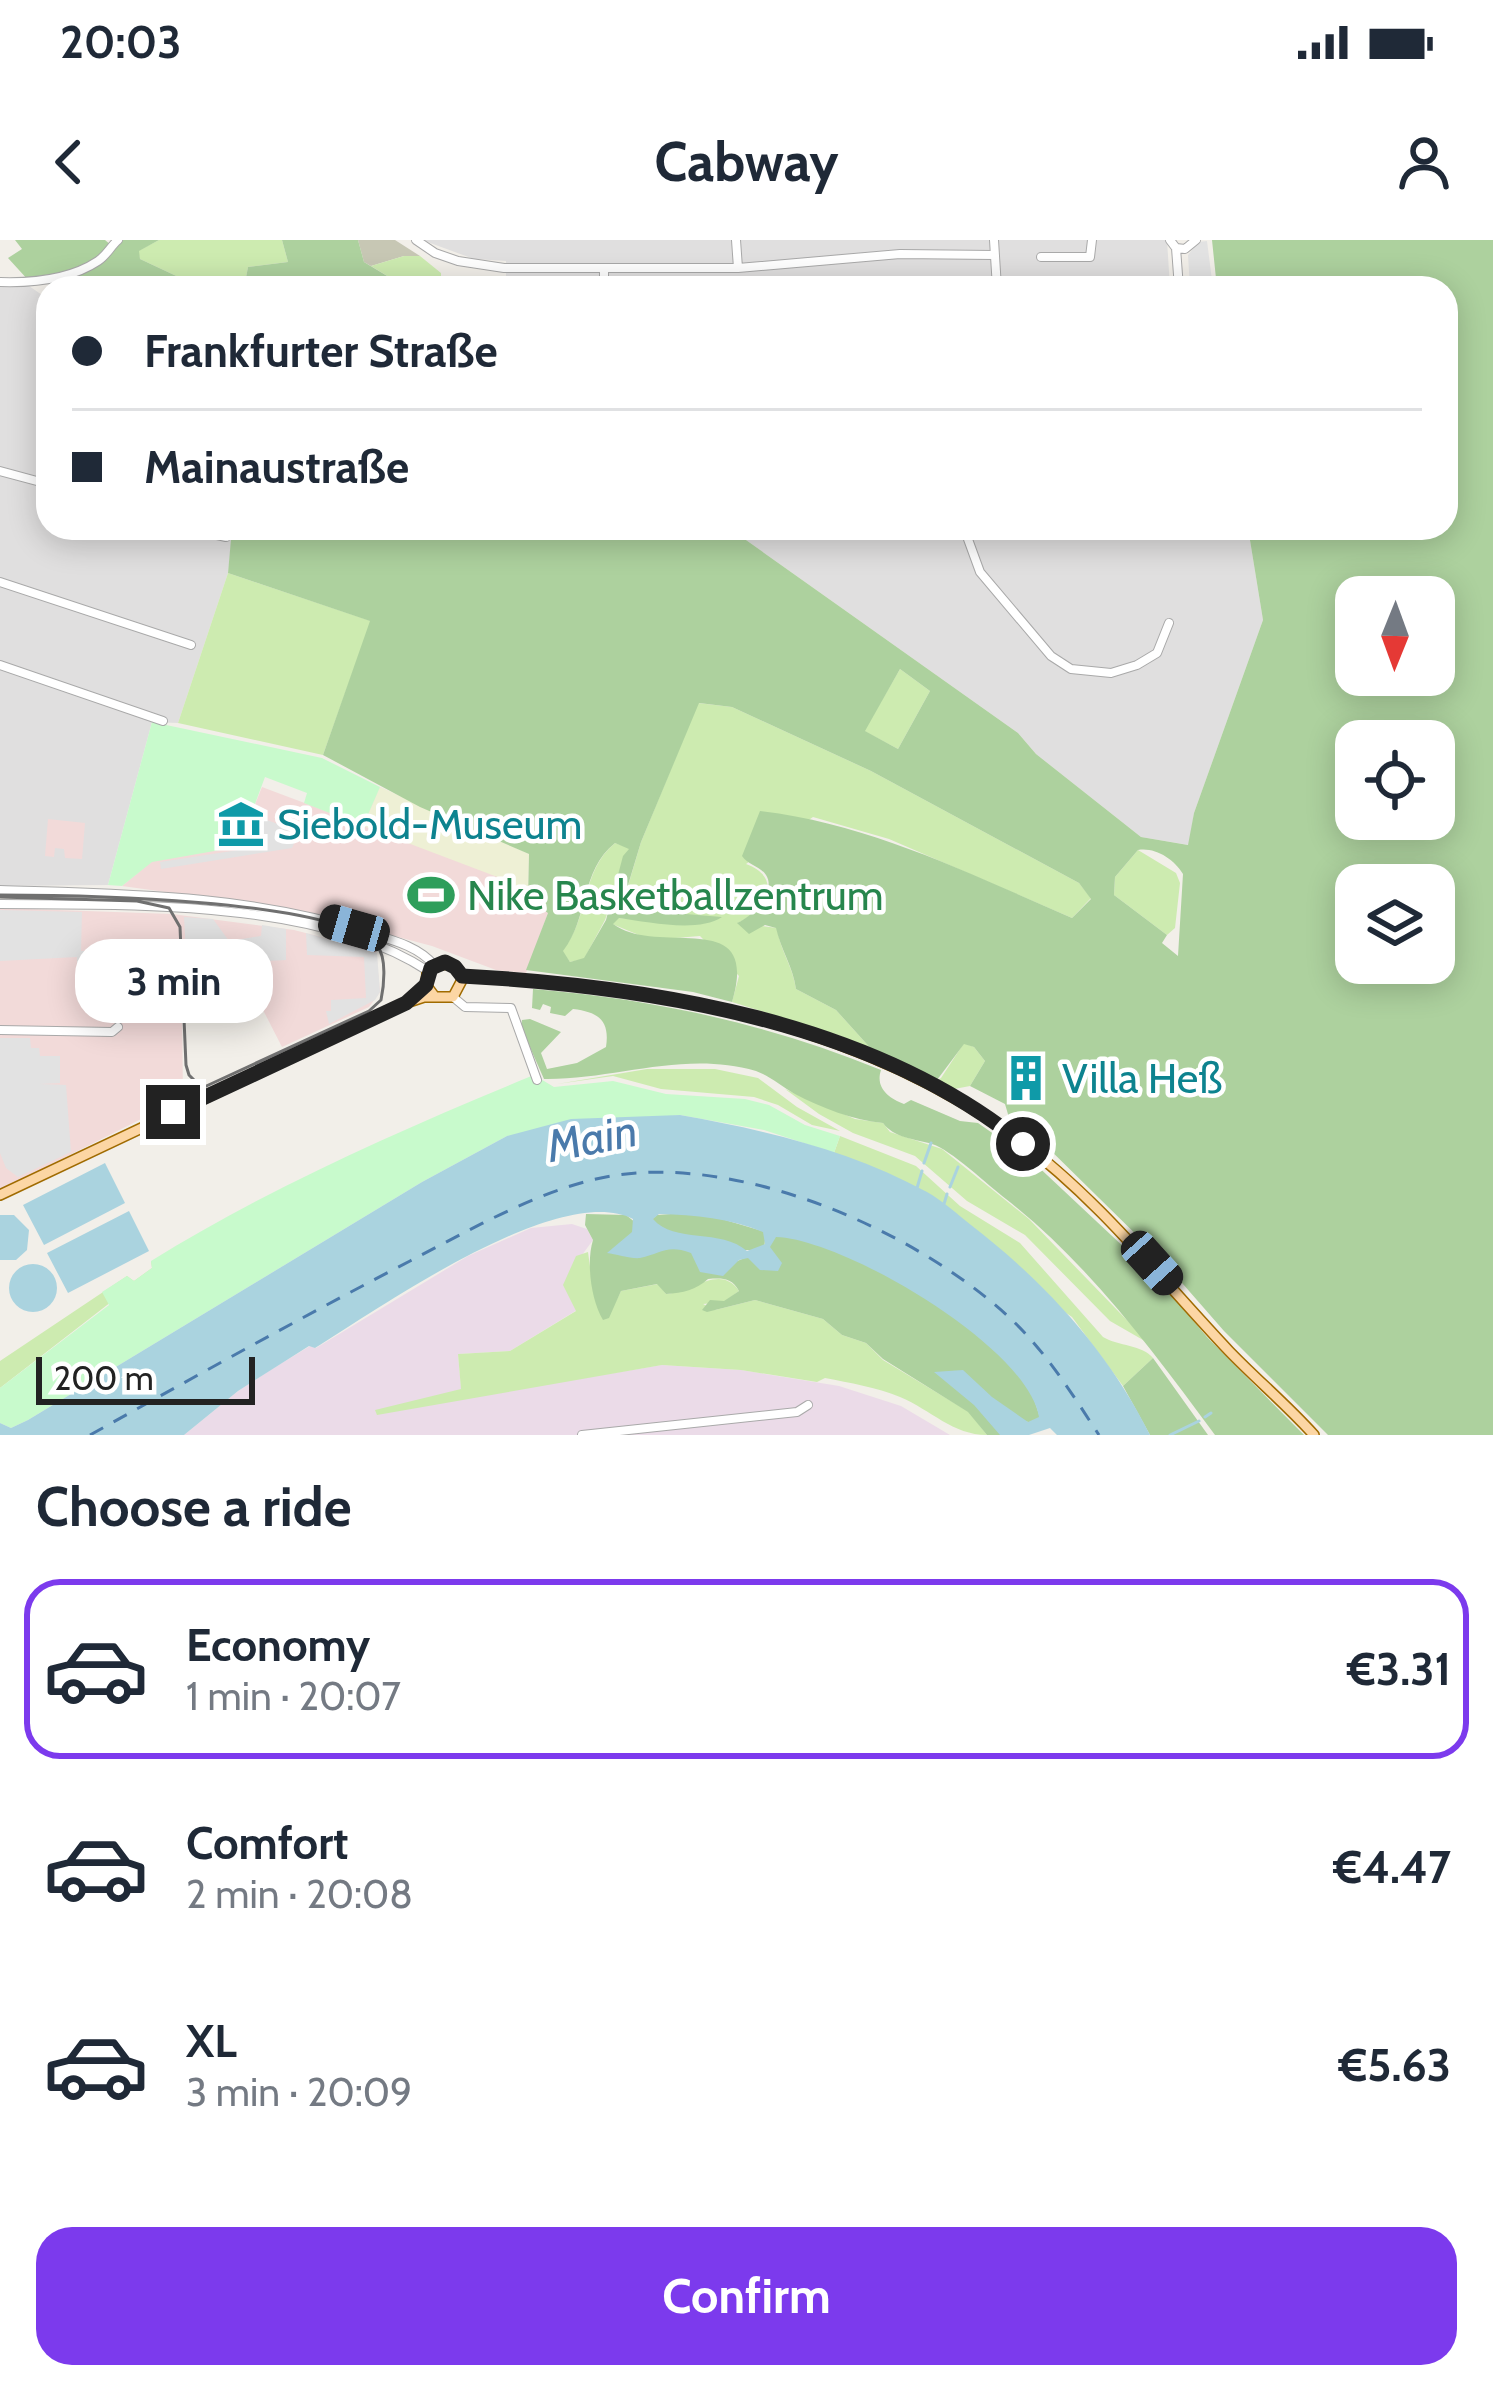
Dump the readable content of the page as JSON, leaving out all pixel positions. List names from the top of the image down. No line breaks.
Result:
{"water":["Main"],"places":{"museum":["Siebold-Museum"],"sports":["Nike Basketballzentrum"],"building":["Villa Heß"]},"scale_bar":"200 m","north":"bottom","page":{"status":"20:03","header":"Cabway","banner":["Frankfurter Straße","Mainaustraße"],"bubble":"3 min","scale":"200 m","heading":"Choose a ride","list":[{"name":"Economy","note":"1 min · 20:07","value":"€3.31"},{"name":"Comfort","note":"2 min · 20:08","value":"€4.47"},{"name":"XL","note":"3 min · 20:09","value":"€5.63"}],"buttons":"Confirm"}}
